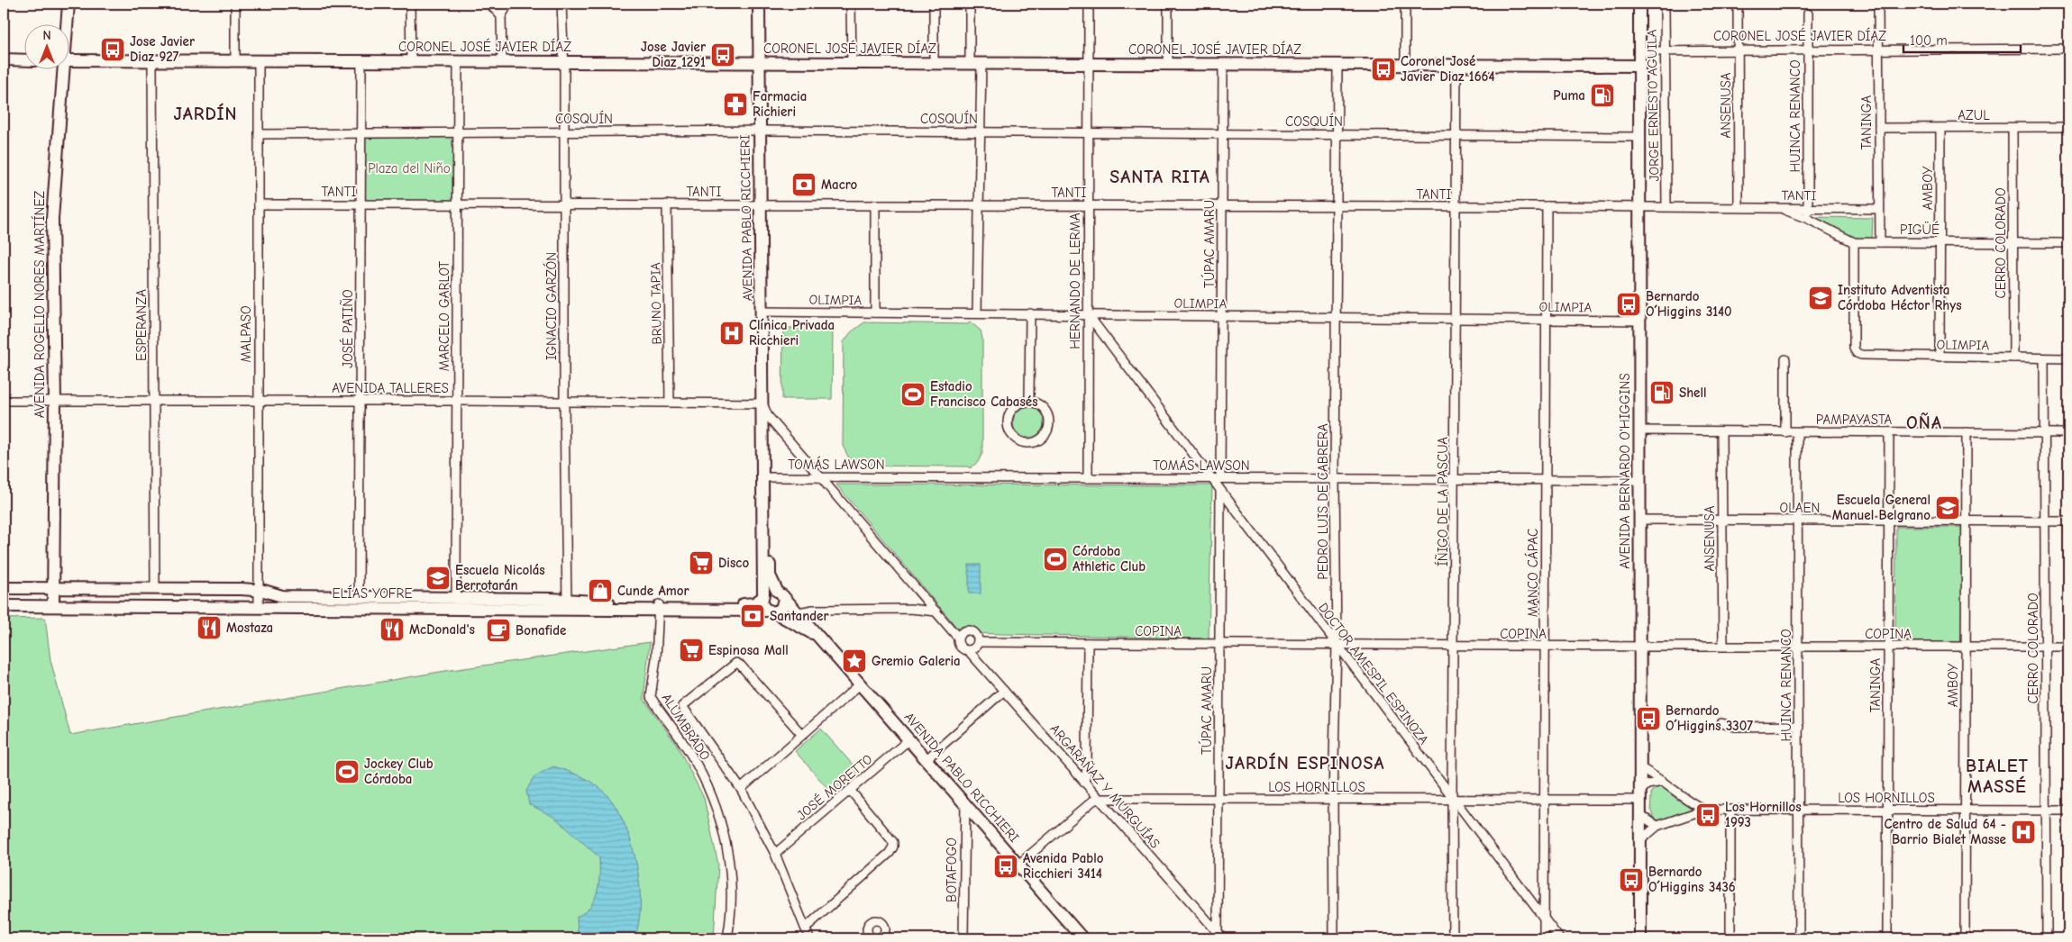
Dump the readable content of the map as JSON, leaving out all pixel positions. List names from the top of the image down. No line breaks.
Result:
{"streets":{"main road":["CORONEL JOSÉ JAVIER DÍAZ","AVENIDA PABLO RICCHIERI","AVENIDA ROGELIO NORES MARTÍNEZ","AVENIDA BERNARDO O'HIGGINS","ELÍAS YOFRE"],"street":["JORGE ERNESTO AGUILA","ANSENUSA","AZUL","HUINCA RENANCO","COSQUÍN","TANINGA","AMBOY","TANTI","PIGÜÉ","CERRO COLORADO","TÚPAC AMARU","HERNANDO DE LERMA","OLIMPIA","BRUNO TAPIA","IGNACIO GARZÓN","MARCELO GARLOT","ESPERANZA","JOSÉ PATIÑO","MALPASO","AVENIDA TALLERES","PAMPAYASTA","TOMÁS LAWSON","PEDRO LUIS DE CABRERA","ÍÑIGO DE LA PASCUA","OLAEN","MANCO CÁPAC","COPINA","DOCTOR AMESPIL ESPINOZA","ALUMBRADO","ARGARAÑAZ Y MURGUÍAS","JOSÉ MORETTO","LOS HORNILLOS","BOTAFOGO"]},"crossings":[["CORONEL JOSÉ JAVIER DÍAZ","JORGE ERNESTO AGUILA"],["CORONEL JOSÉ JAVIER DÍAZ","ANSENUSA"],["CORONEL JOSÉ JAVIER DÍAZ","HUINCA RENANCO"],["CORONEL JOSÉ JAVIER DÍAZ","TANINGA"],["CORONEL JOSÉ JAVIER DÍAZ","AVENIDA PABLO RICCHIERI"],["CORONEL JOSÉ JAVIER DÍAZ","TÚPAC AMARU"],["CORONEL JOSÉ JAVIER DÍAZ","HERNANDO DE LERMA"],["CORONEL JOSÉ JAVIER DÍAZ","IGNACIO GARZÓN"],["CORONEL JOSÉ JAVIER DÍAZ","MARCELO GARLOT"],["CORONEL JOSÉ JAVIER DÍAZ","ESPERANZA"],["CORONEL JOSÉ JAVIER DÍAZ","JOSÉ PATIÑO"],["CORONEL JOSÉ JAVIER DÍAZ","MALPASO"],["CORONEL JOSÉ JAVIER DÍAZ","AVENIDA BERNARDO O'HIGGINS"],["CORONEL JOSÉ JAVIER DÍAZ","PEDRO LUIS DE CABRERA"],["CORONEL JOSÉ JAVIER DÍAZ","ÍÑIGO DE LA PASCUA"],["JORGE ERNESTO AGUILA","TANTI"],["ANSENUSA","TANTI"],["ANSENUSA","PAMPAYASTA"],["ANSENUSA","OLAEN"],["ANSENUSA","COPINA"],["AZUL","TANINGA"],["AZUL","AMBOY"],["AZUL","CERRO COLORADO"],["HUINCA RENANCO","TANTI"],["HUINCA RENANCO","PIGÜÉ"],["HUINCA RENANCO","PAMPAYASTA"],["HUINCA RENANCO","OLAEN"],["HUINCA RENANCO","COPINA"],["HUINCA RENANCO","LOS HORNILLOS"],["COSQUÍN","AVENIDA PABLO RICCHIERI"],["COSQUÍN","TÚPAC AMARU"],["COSQUÍN","HERNANDO DE LERMA"],["COSQUÍN","IGNACIO GARZÓN"],["COSQUÍN","MARCELO GARLOT"],["COSQUÍN","JOSÉ PATIÑO"],["COSQUÍN","MALPASO"],["COSQUÍN","AVENIDA BERNARDO O'HIGGINS"],["COSQUÍN","PEDRO LUIS DE CABRERA"],["COSQUÍN","ÍÑIGO DE LA PASCUA"],["TANINGA","TANTI"],["TANINGA","PIGÜÉ"],["TANINGA","PAMPAYASTA"],["TANINGA","OLAEN"],["TANINGA","COPINA"],["TANINGA","LOS HORNILLOS"],["AMBOY","PIGÜÉ"],["AMBOY","OLIMPIA"],["AMBOY","PAMPAYASTA"],["AMBOY","OLAEN"],["AMBOY","COPINA"],["AMBOY","LOS HORNILLOS"],["TANTI","AVENIDA PABLO RICCHIERI"],["TANTI","PIGÜÉ"],["TANTI","TÚPAC AMARU"],["TANTI","HERNANDO DE LERMA"],["TANTI","BRUNO TAPIA"],["TANTI","IGNACIO GARZÓN"],["TANTI","MARCELO GARLOT"],["TANTI","JOSÉ PATIÑO"],["TANTI","MALPASO"],["TANTI","AVENIDA BERNARDO O'HIGGINS"],["TANTI","PEDRO LUIS DE CABRERA"],["TANTI","ÍÑIGO DE LA PASCUA"],["TANTI","MANCO CÁPAC"],["AVENIDA PABLO RICCHIERI","OLIMPIA"],["AVENIDA PABLO RICCHIERI","AVENIDA TALLERES"],["AVENIDA PABLO RICCHIERI","TOMÁS LAWSON"],["AVENIDA PABLO RICCHIERI","ELÍAS YOFRE"],["AVENIDA PABLO RICCHIERI","JOSÉ MORETTO"],["AVENIDA PABLO RICCHIERI","BOTAFOGO"],["PIGÜÉ","CERRO COLORADO"],["PIGÜÉ","OLIMPIA"],["CERRO COLORADO","OLIMPIA"],["CERRO COLORADO","PAMPAYASTA"],["CERRO COLORADO","OLAEN"],["CERRO COLORADO","COPINA"],["CERRO COLORADO","LOS HORNILLOS"],["TÚPAC AMARU","OLIMPIA"],["TÚPAC AMARU","TOMÁS LAWSON"],["TÚPAC AMARU","COPINA"],["TÚPAC AMARU","DOCTOR AMESPIL ESPINOZA"],["TÚPAC AMARU","ARGARAÑAZ Y MURGUÍAS"],["TÚPAC AMARU","LOS HORNILLOS"],["HERNANDO DE LERMA","OLIMPIA"],["HERNANDO DE LERMA","TOMÁS LAWSON"],["HERNANDO DE LERMA","DOCTOR AMESPIL ESPINOZA"],["OLIMPIA","AVENIDA BERNARDO O'HIGGINS"],["OLIMPIA","PEDRO LUIS DE CABRERA"],["OLIMPIA","ÍÑIGO DE LA PASCUA"],["OLIMPIA","MANCO CÁPAC"],["OLIMPIA","DOCTOR AMESPIL ESPINOZA"],["BRUNO TAPIA","AVENIDA TALLERES"],["AVENIDA ROGELIO NORES MARTÍNEZ","AVENIDA TALLERES"],["AVENIDA ROGELIO NORES MARTÍNEZ","ELÍAS YOFRE"],["IGNACIO GARZÓN","AVENIDA TALLERES"],["IGNACIO GARZÓN","ELÍAS YOFRE"],["MARCELO GARLOT","AVENIDA TALLERES"],["MARCELO GARLOT","ELÍAS YOFRE"],["ESPERANZA","AVENIDA TALLERES"],["ESPERANZA","ELÍAS YOFRE"],["JOSÉ PATIÑO","AVENIDA TALLERES"],["JOSÉ PATIÑO","ELÍAS YOFRE"],["MALPASO","AVENIDA TALLERES"],["MALPASO","ELÍAS YOFRE"],["PAMPAYASTA","AVENIDA BERNARDO O'HIGGINS"],["TOMÁS LAWSON","AVENIDA BERNARDO O'HIGGINS"],["TOMÁS LAWSON","PEDRO LUIS DE CABRERA"],["TOMÁS LAWSON","ÍÑIGO DE LA PASCUA"],["TOMÁS LAWSON","MANCO CÁPAC"],["TOMÁS LAWSON","DOCTOR AMESPIL ESPINOZA"],["AVENIDA BERNARDO O'HIGGINS","OLAEN"],["AVENIDA BERNARDO O'HIGGINS","COPINA"],["AVENIDA BERNARDO O'HIGGINS","LOS HORNILLOS"],["PEDRO LUIS DE CABRERA","COPINA"],["PEDRO LUIS DE CABRERA","DOCTOR AMESPIL ESPINOZA"],["PEDRO LUIS DE CABRERA","LOS HORNILLOS"],["ÍÑIGO DE LA PASCUA","COPINA"],["ÍÑIGO DE LA PASCUA","DOCTOR AMESPIL ESPINOZA"],["ÍÑIGO DE LA PASCUA","LOS HORNILLOS"],["MANCO CÁPAC","COPINA"],["MANCO CÁPAC","DOCTOR AMESPIL ESPINOZA"],["MANCO CÁPAC","LOS HORNILLOS"],["ELÍAS YOFRE","ALUMBRADO"],["COPINA","DOCTOR AMESPIL ESPINOZA"],["COPINA","ARGARAÑAZ Y MURGUÍAS"],["DOCTOR AMESPIL ESPINOZA","LOS HORNILLOS"],["ARGARAÑAZ Y MURGUÍAS","LOS HORNILLOS"]],"districts":["JARDÍN","SANTA RITA","OÑA","JARDÍN ESPINOSA","BIALET MASSÉ"],"parks":["Plaza del Niño"],"places":{"bus stop":["Jose Javier Diaz 927","Jose Javier Diaz 1291","Coronel José Javier Diaz 1664","Bernardo O´Higgins 3140","Bernardo O´Higgins 3307","Los Hornillos 1993","Avenida Pablo Ricchieri 3414","Bernardo O´Higgins 3436"],"fuel station":["Puma","Shell"],"pharmacy":["Farmacia Richieri"],"bank":["Macro","Santander"],"school or university":["Instituto Adventista Córdoba Héctor Rhys","Escuela General Manuel Belgrano","Escuela Nicolás Berrotarán"],"hospital":["Clínica Privada Ricchieri","Centro de Salud 64 - Barrio Bialet Masse"],"sports":["Estadio Francisco Cabasés","Córdoba Athletic Club","Jockey Club Córdoba"],"supermarket":["Disco","Espinosa Mall"],"shop":["Cunde Amor"],"restaurant":["Mostaza","McDonald's"],"cafe":["Bonafide"],"place":["Gremio Galeria"]},"scale_bar":"100 m","north":"top"}
